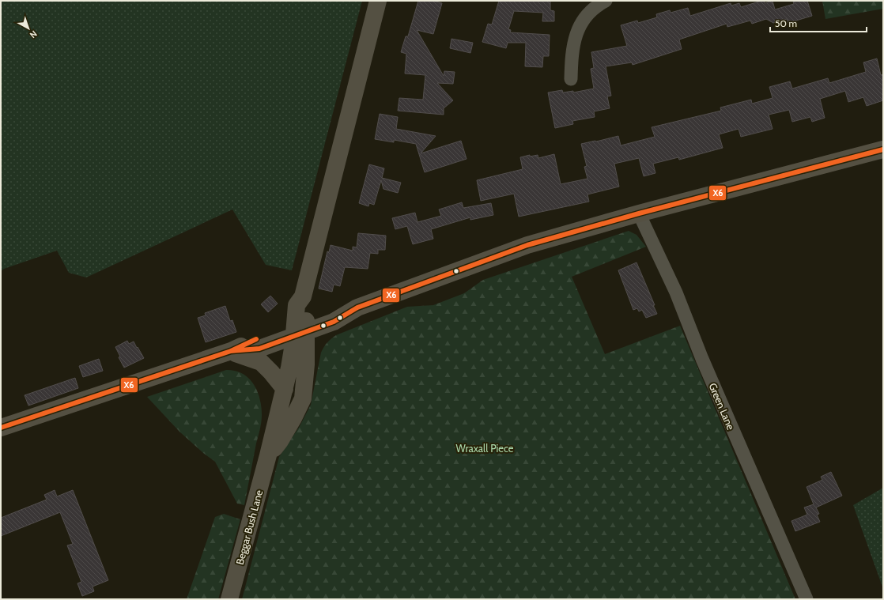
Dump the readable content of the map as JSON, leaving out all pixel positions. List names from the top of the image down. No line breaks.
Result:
{"streets":{"main road":["Beggar Bush Lane"],"street":["Green Lane"]},"parks":["Wraxall Piece"],"lines":["transit line X6"],"scale_bar":"50 m","north":"bottom right"}
